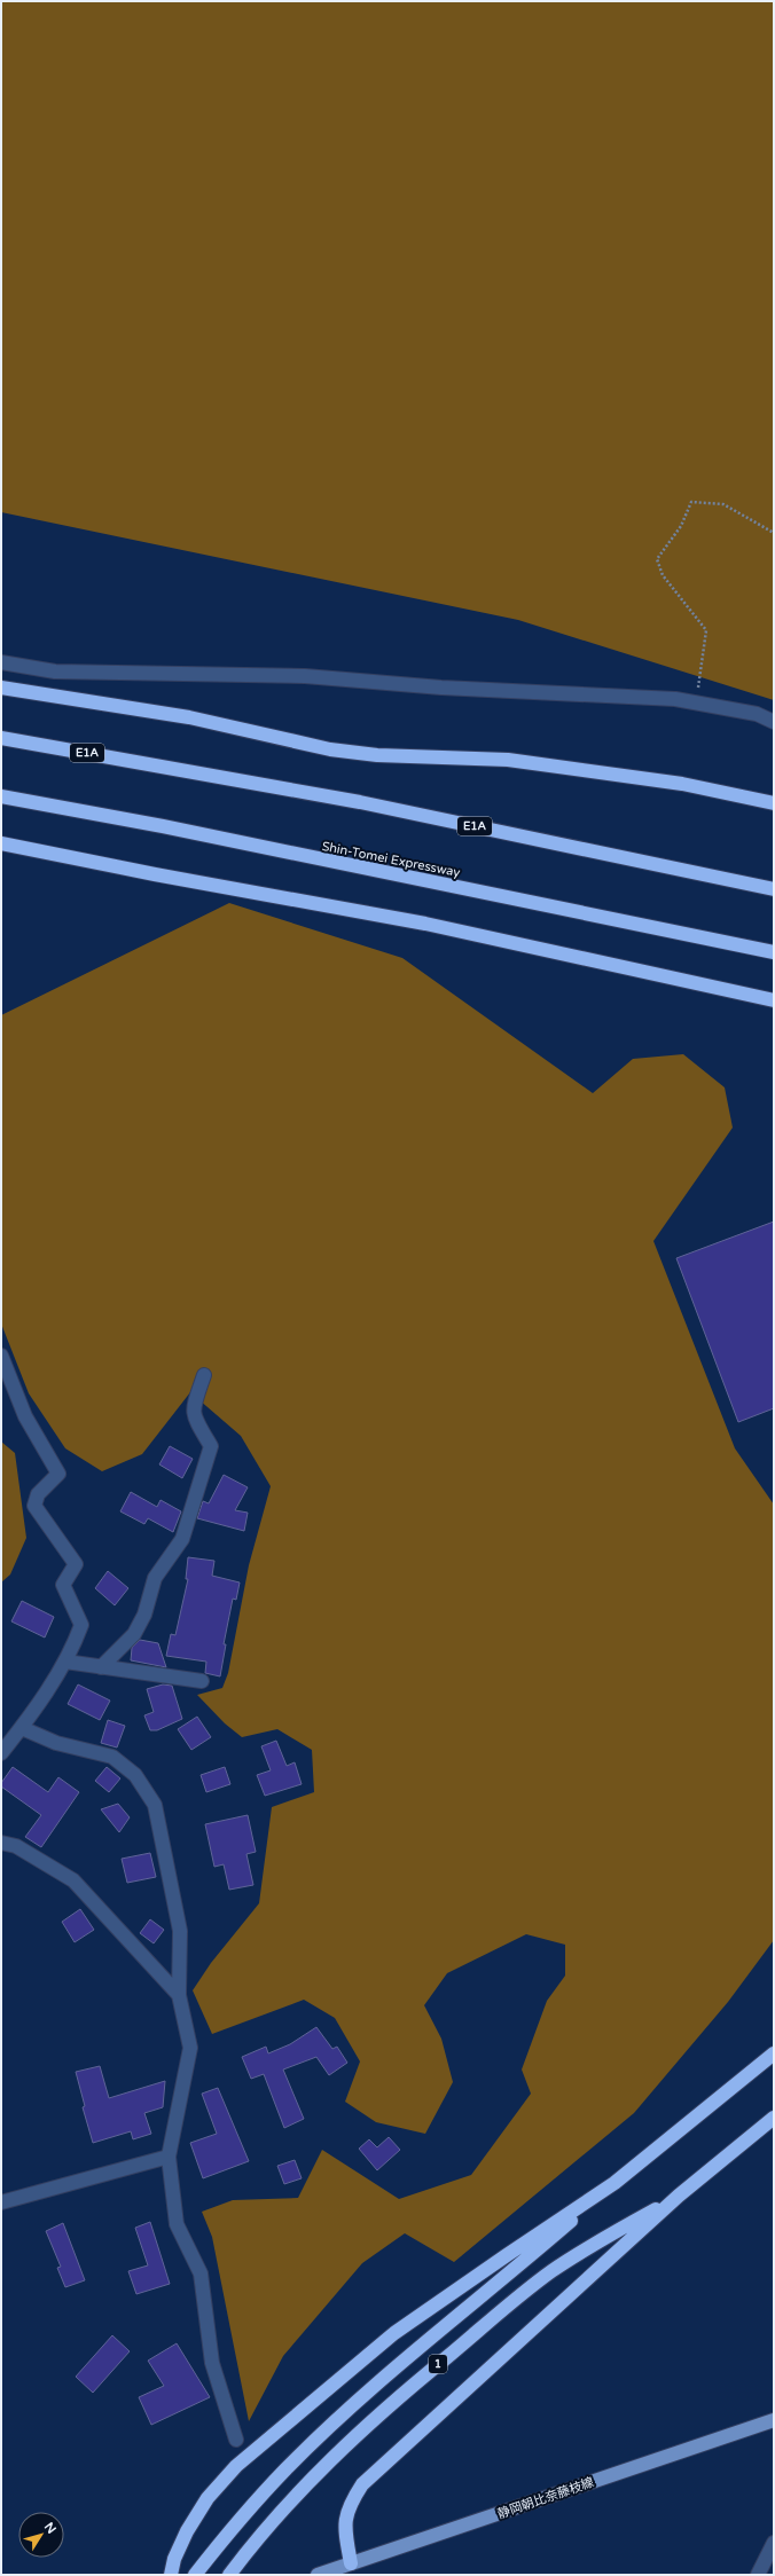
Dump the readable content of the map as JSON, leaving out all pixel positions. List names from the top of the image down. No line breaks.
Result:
{"streets":{"highway":["E1A","Shin-Tomei Expressway","1"],"main road":["静岡朝比奈藤枝線"]},"north":"top right"}
